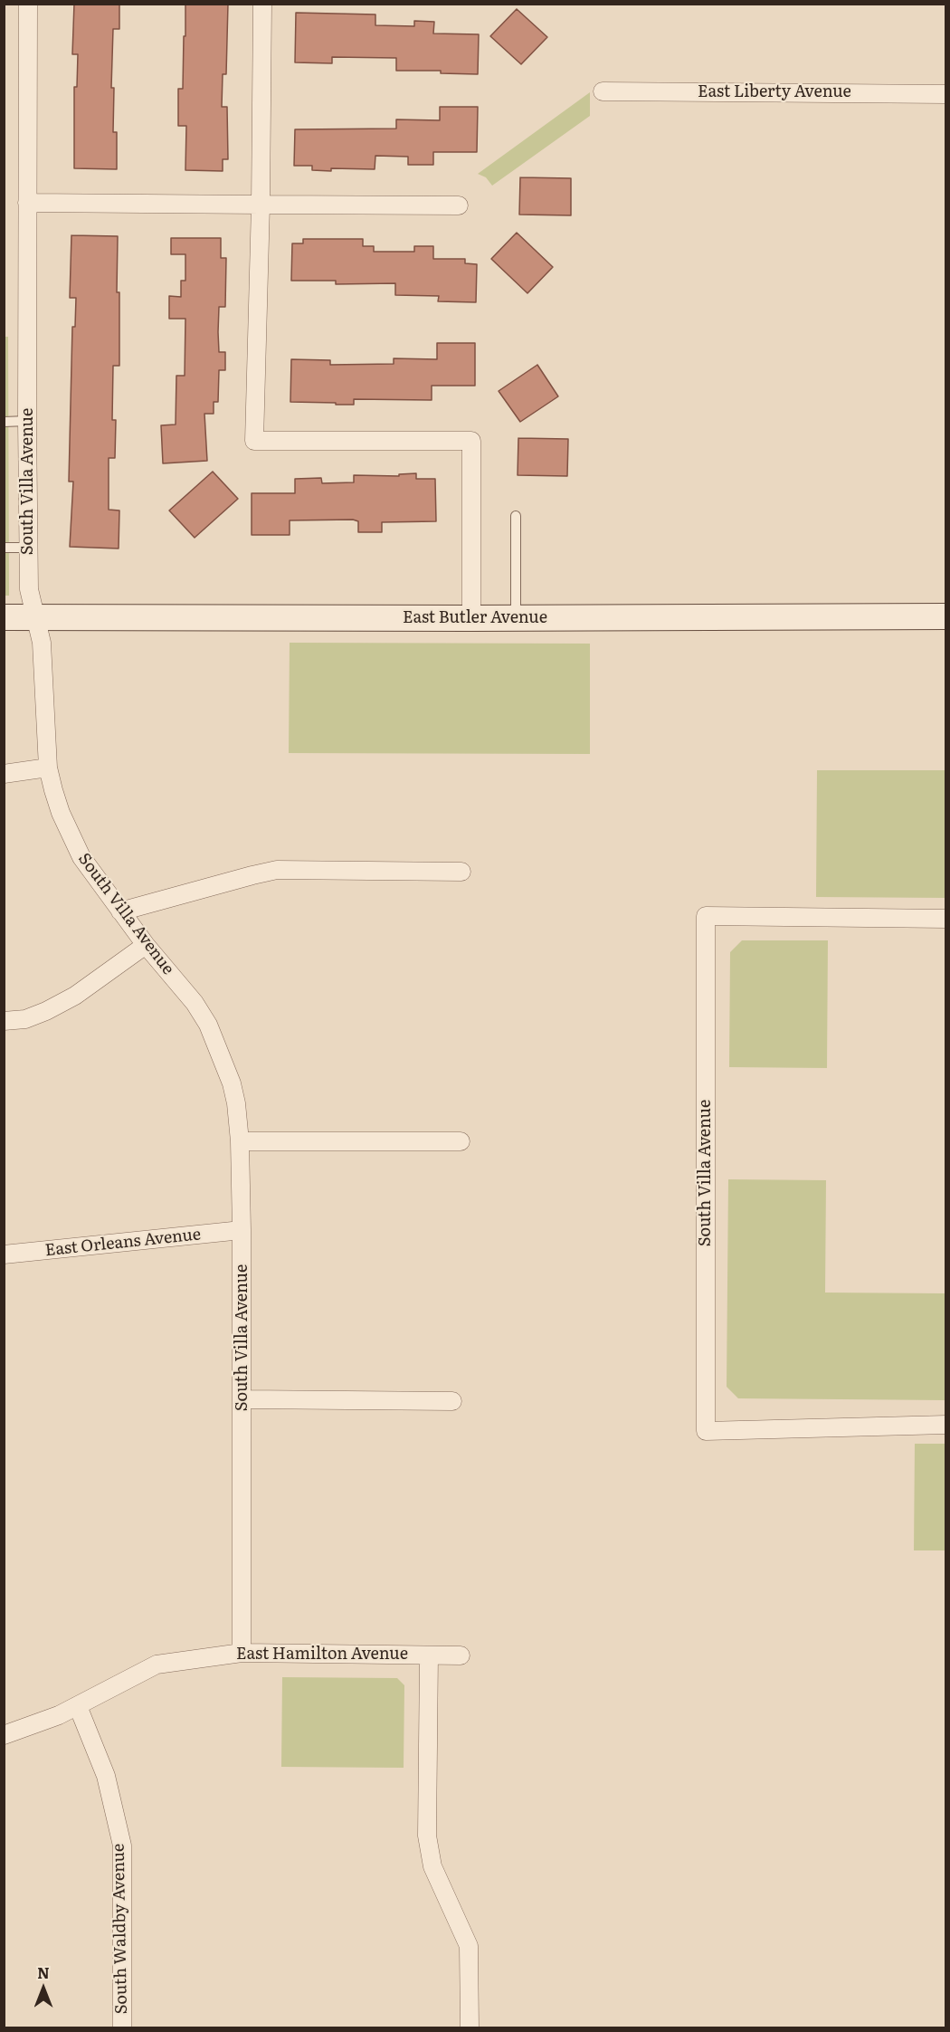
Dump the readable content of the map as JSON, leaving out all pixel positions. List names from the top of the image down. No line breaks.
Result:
{"streets":{"street":["East Liberty Avenue","South Villa Avenue","East Butler Avenue","East Orleans Avenue","East Hamilton Avenue","South Waldby Avenue"]},"crossings":[["South Villa Avenue","East Butler Avenue"],["South Villa Avenue","East Orleans Avenue"],["South Villa Avenue","East Hamilton Avenue"],["East Hamilton Avenue","South Waldby Avenue"]],"north":"top"}
